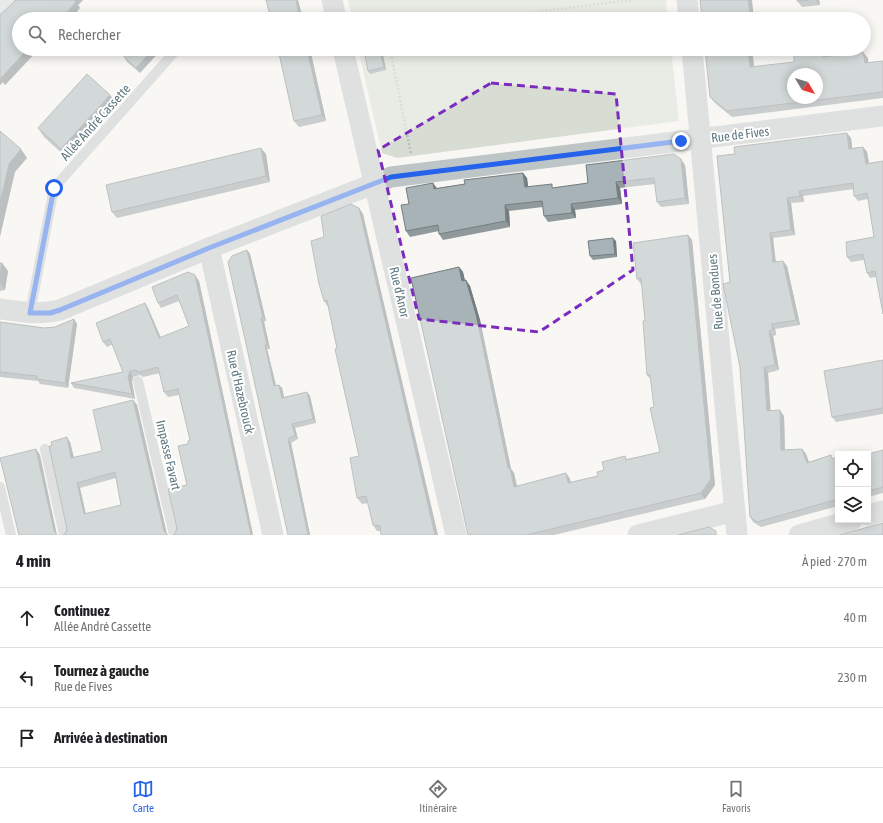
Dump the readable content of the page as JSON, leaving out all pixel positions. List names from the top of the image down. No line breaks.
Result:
{"streets":{"street":["Rue de Fives","Rue d'Anor","Rue de Bondues","Rue d'Hazebrouck"],"lane":["Allée André Cassette","Impasse Favart"]},"crossings":[["Allée André Cassette","Rue de Fives"],["Rue de Fives","Rue d'Anor"],["Rue de Fives","Rue de Bondues"],["Rue de Fives","Rue d'Hazebrouck"]],"north":"bottom right","page":{"search":"Rechercher","heading":["4 min","À pied · 270 m"],"list":[["Continuez","Allée André Cassette","40 m"],["Tournez à gauche","Rue de Fives","230 m"],"Arrivée à destination"],"nav":["Carte","Itinéraire","Favoris"]}}
